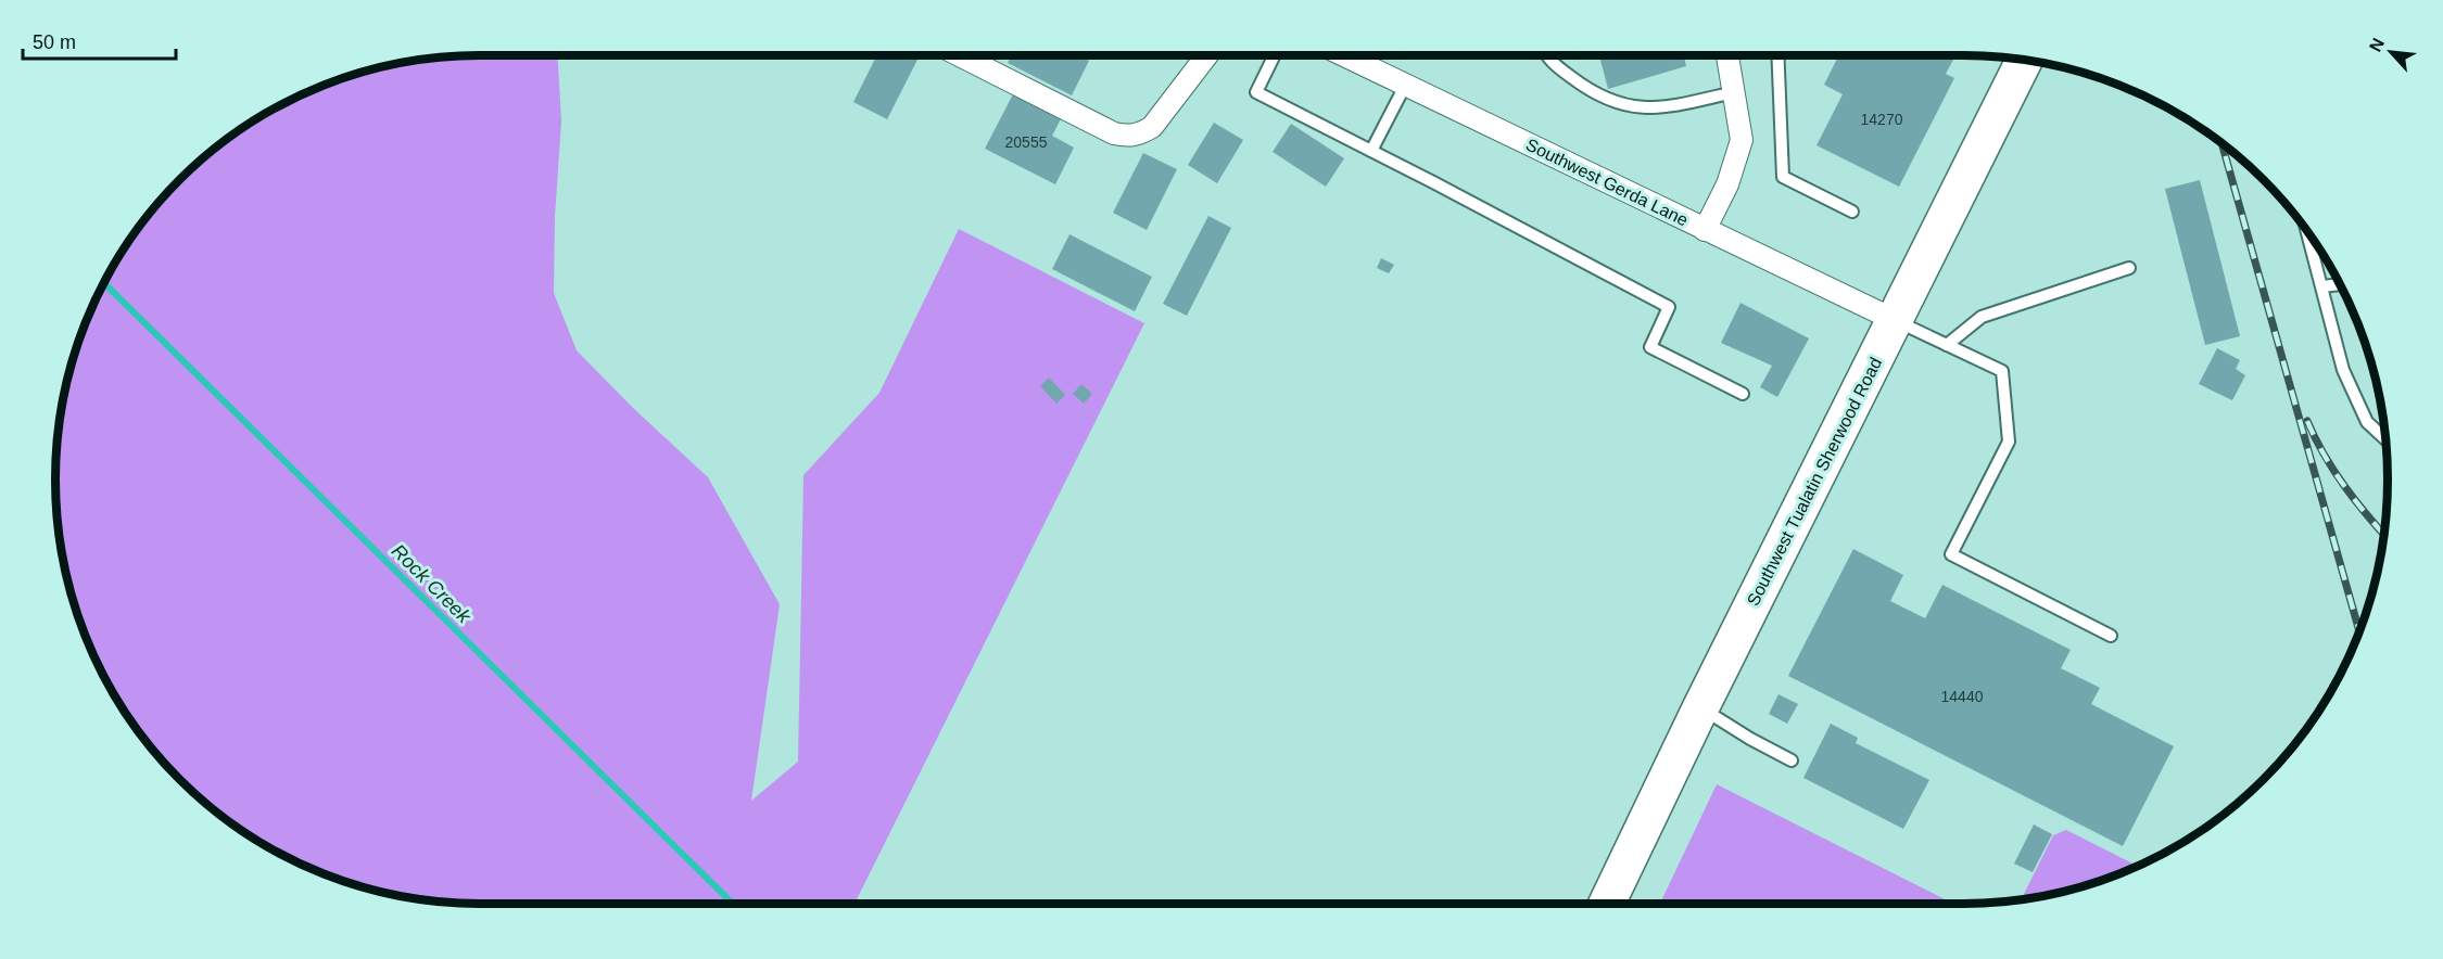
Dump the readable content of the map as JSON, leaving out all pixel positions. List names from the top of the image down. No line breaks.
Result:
{"streets":{"highway":["Southwest Tualatin Sherwood Road"],"street":["Southwest Gerda Lane"]},"crossings":[["Southwest Gerda Lane","Southwest Tualatin Sherwood Road"]],"water":["Rock Creek"],"house_numbers":["14270","20555","14440"],"scale_bar":"50 m","north":"top left"}
